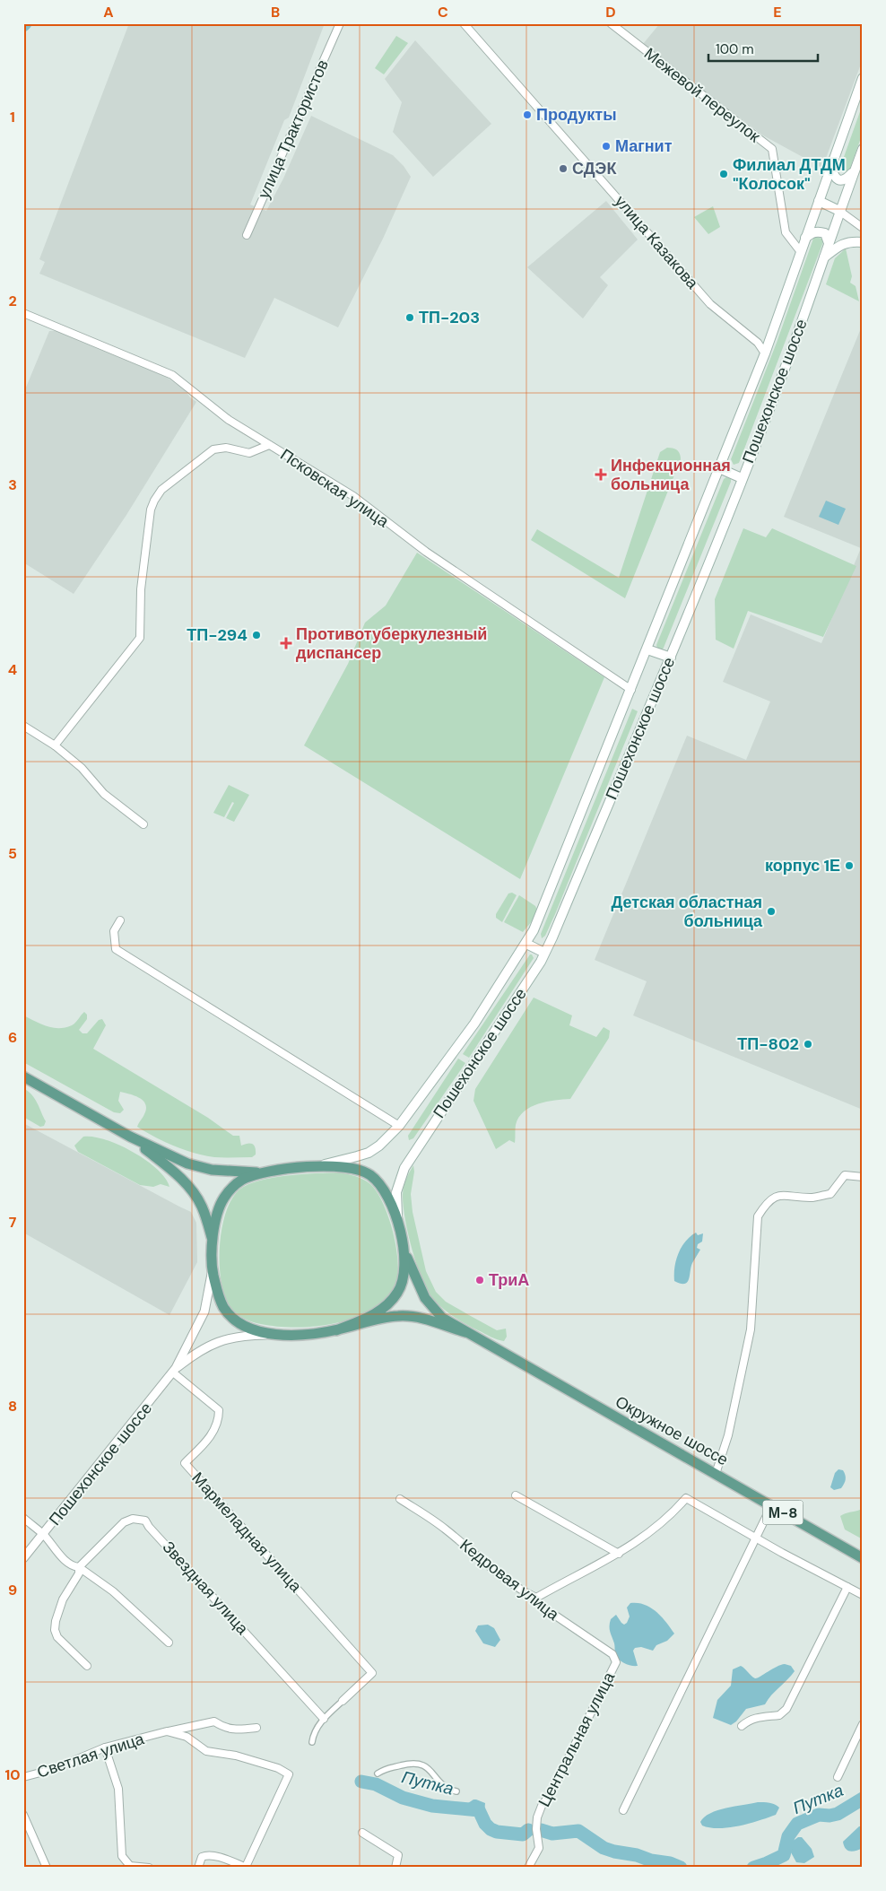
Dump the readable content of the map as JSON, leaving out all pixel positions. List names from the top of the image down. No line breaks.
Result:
{"streets":{"main road":["Пошехонское шоссе","Окружное шоссе","М-8"],"street":["Межевой переулок","улица Трактористов","улица Казакова","Псковская улица","Мармеладная улица","Кедровая улица","Звездная улица","Центральная улица","Светлая улица"]},"crossings":[["Межевой переулок","Пошехонское шоссе"],["улица Казакова","Пошехонское шоссе"],["Пошехонское шоссе","Псковская улица"],["Пошехонское шоссе","Окружное шоссе"],["Пошехонское шоссе","Мармеладная улица"],["Кедровая улица","Центральная улица"]],"water":["Путка"],"places":{"other":["Продукты","Магнит","СДЭК","Филиал ДТДМ \"Колосок\"","ТП-203","ТП-294","корпус 1Е","Детская областная больница","ТП-802","ТриА"],"health":["Инфекционная больница","Противотуберкулезный диспансер"]},"scale_bar":"100 m","grid":{"columns":["A","B","C","D","E"],"rows":["1","2","3","4","5","6","7","8","9","10"]}}
